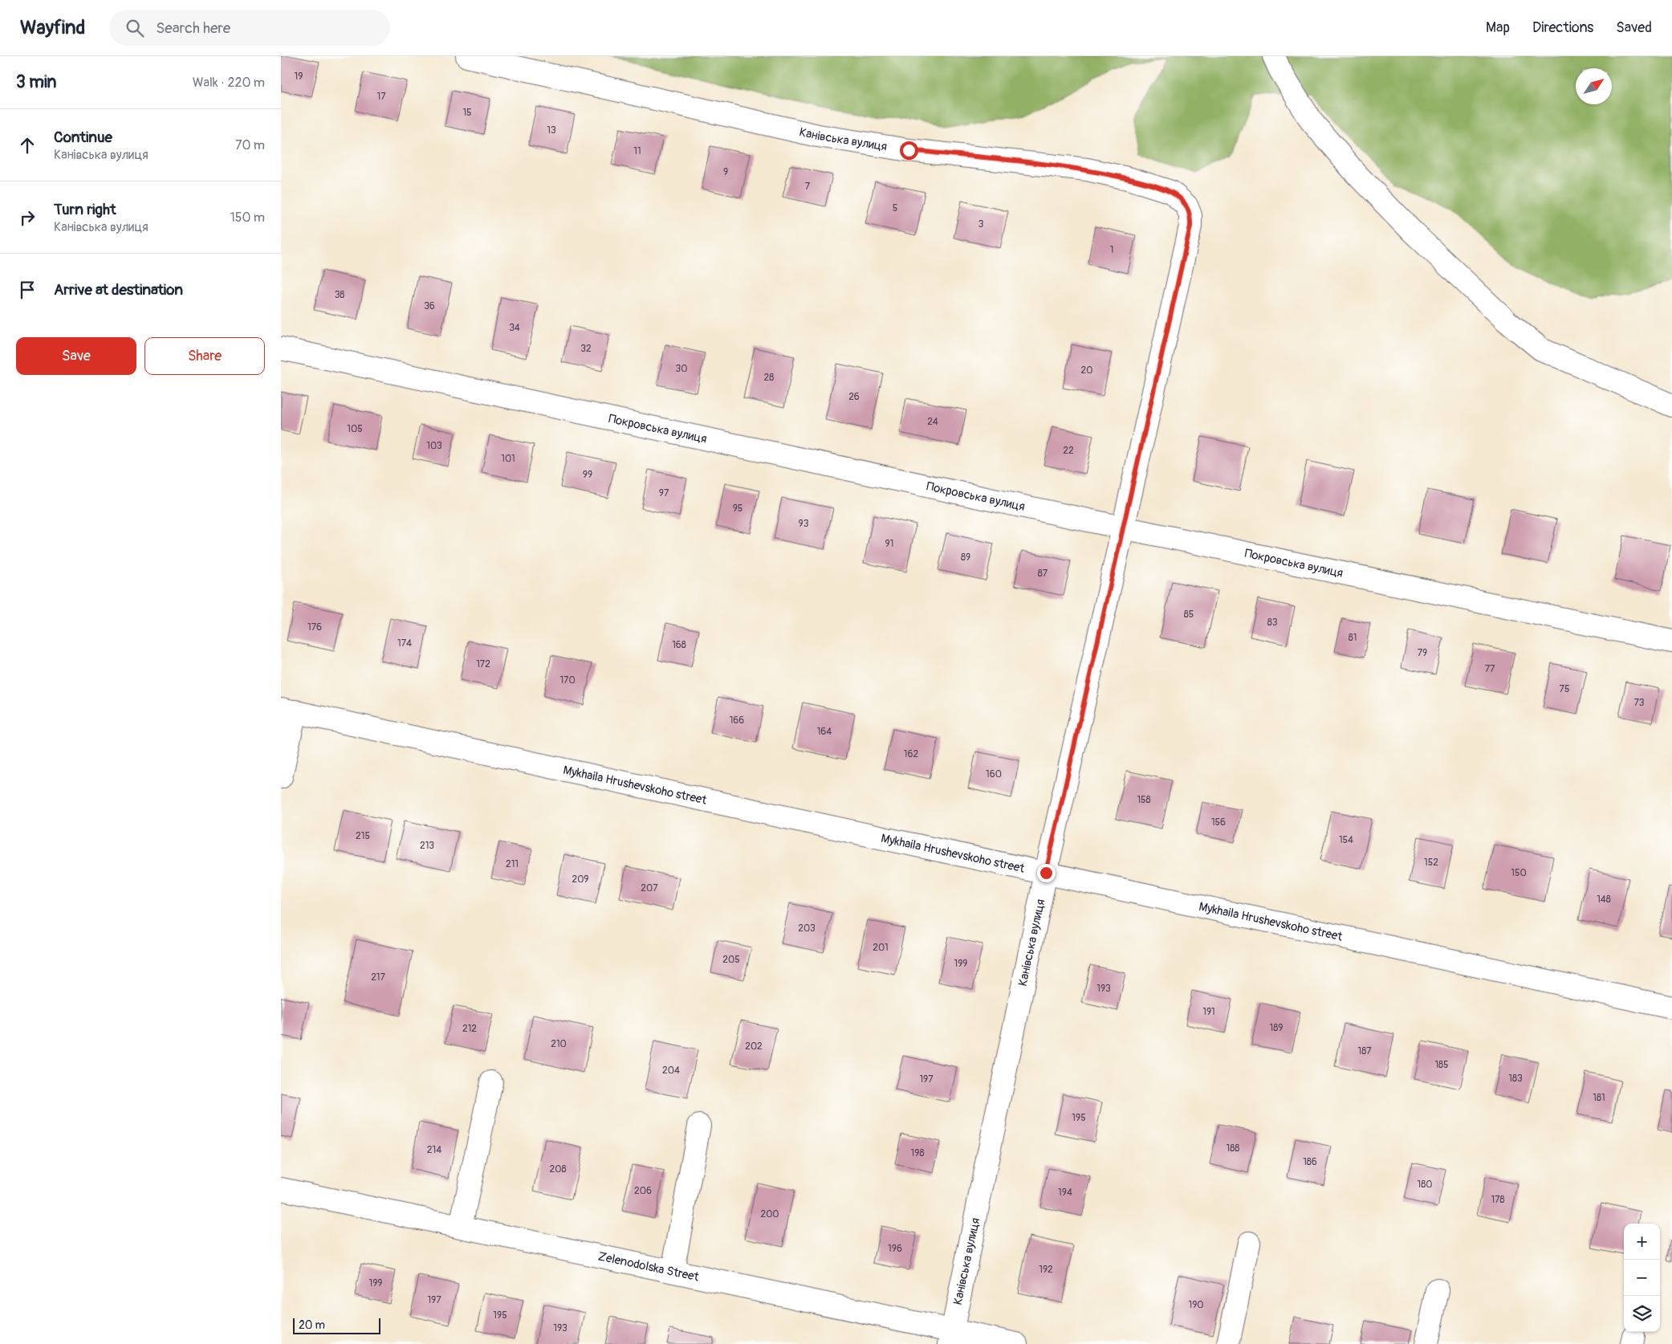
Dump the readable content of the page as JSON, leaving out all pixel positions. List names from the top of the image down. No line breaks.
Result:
{"streets":{"street":["Канівська вулиця","Покровська вулиця","Mykhaila Hrushevskoho street","Zelenodolska Street"]},"crossings":[["Канівська вулиця","Покровська вулиця"],["Канівська вулиця","Mykhaila Hrushevskoho street"],["Канівська вулиця","Zelenodolska Street"]],"house_numbers":["19","17","15","13","11","9","7","5","3","1","38","36","34","32","30","20","28","26","24","105","103","22","101","99","97","95","93","91","89","87","85","83","176","81","174","168","79","172","77","170","75","73","166","164","162","160","158","156","215","154","213","152","211","150","209","207","148","203","201","205","199","217","193","191","189","212","210","202","187","185","204","183","197","181","195","188","214","198","186","208","180","206","194","178","200","196","192","199","197","190","195","193"],"scale_bar":"20 m","north":"top right","page":{"header":"Wayfind","search":"Search here","nav":["Map","Directions","Saved"],"heading":["3 min","Walk · 220 m"],"list":[["Continue","Канівська вулиця","70 m"],["Turn right","Канівська вулиця","150 m"],"Arrive at destination"],"buttons":["Save","Share"],"map_buttons":["+","−"],"scale":"20 m"}}
